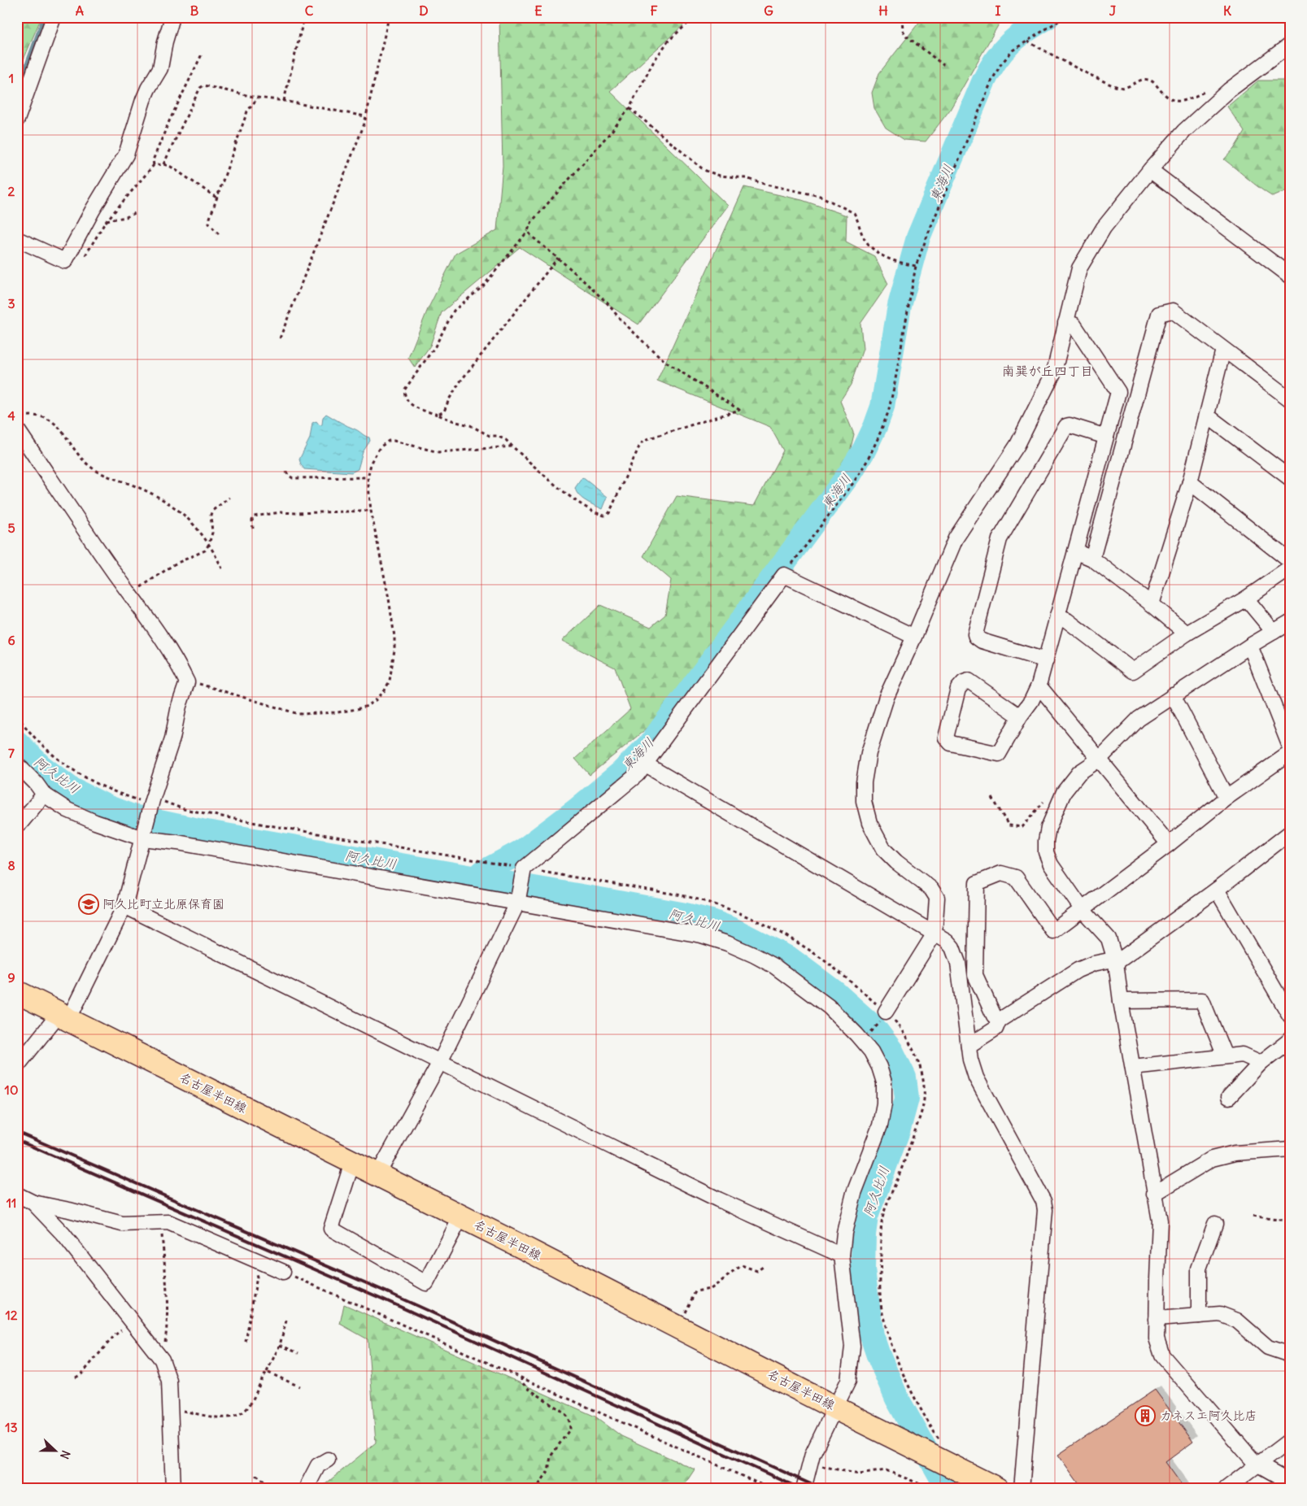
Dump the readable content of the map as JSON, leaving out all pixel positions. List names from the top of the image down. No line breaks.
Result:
{"streets":{"main road":["名古屋半田線"]},"districts":["南巽が丘四丁目"],"water":["東海川","阿久比川"],"places":{"school or university":["阿久比町立北原保育園"],"building":["カネスエ阿久比店"]},"north":"right","grid":{"columns":["A","B","C","D","E","F","G","H","I","J","K"],"rows":["1","2","3","4","5","6","7","8","9","10","11","12","13"]}}
